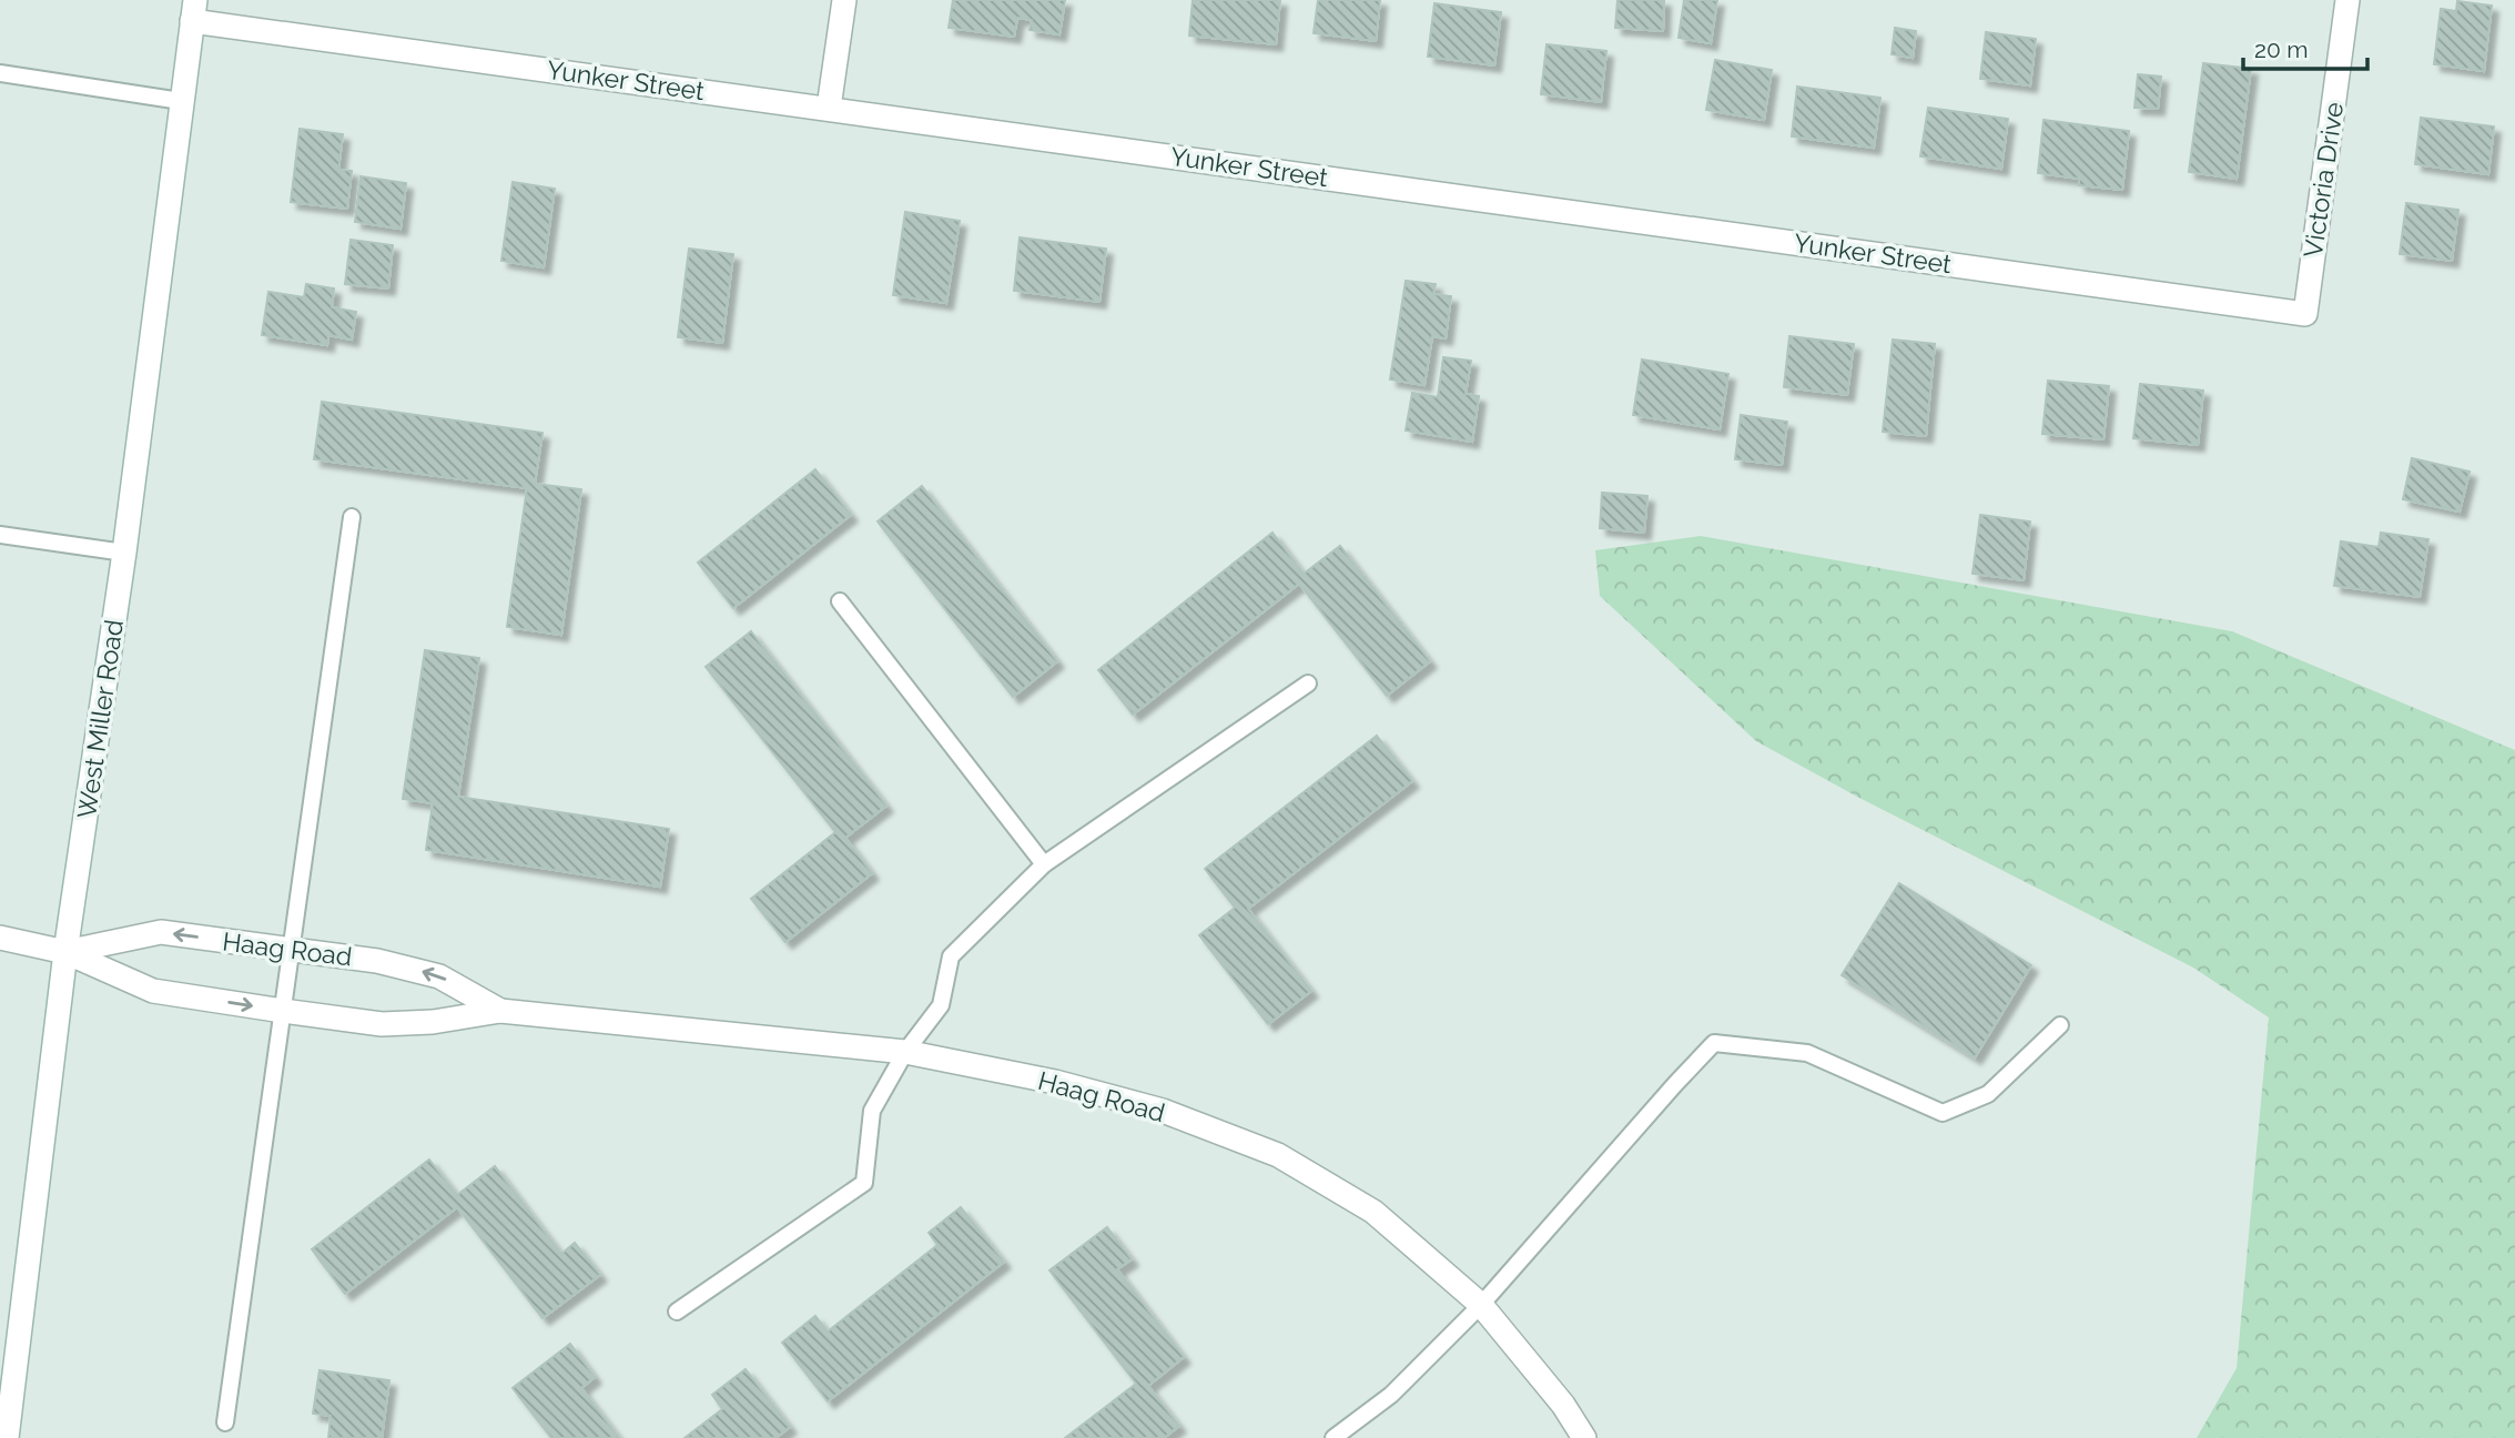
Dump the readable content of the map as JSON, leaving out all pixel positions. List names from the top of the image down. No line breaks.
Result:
{"streets":{"street":["Yunker Street","Victoria Drive","West Miller Road","Haag Road"]},"crossings":[["Yunker Street","Victoria Drive"],["Yunker Street","West Miller Road"],["West Miller Road","Haag Road"]],"scale_bar":"20 m"}
